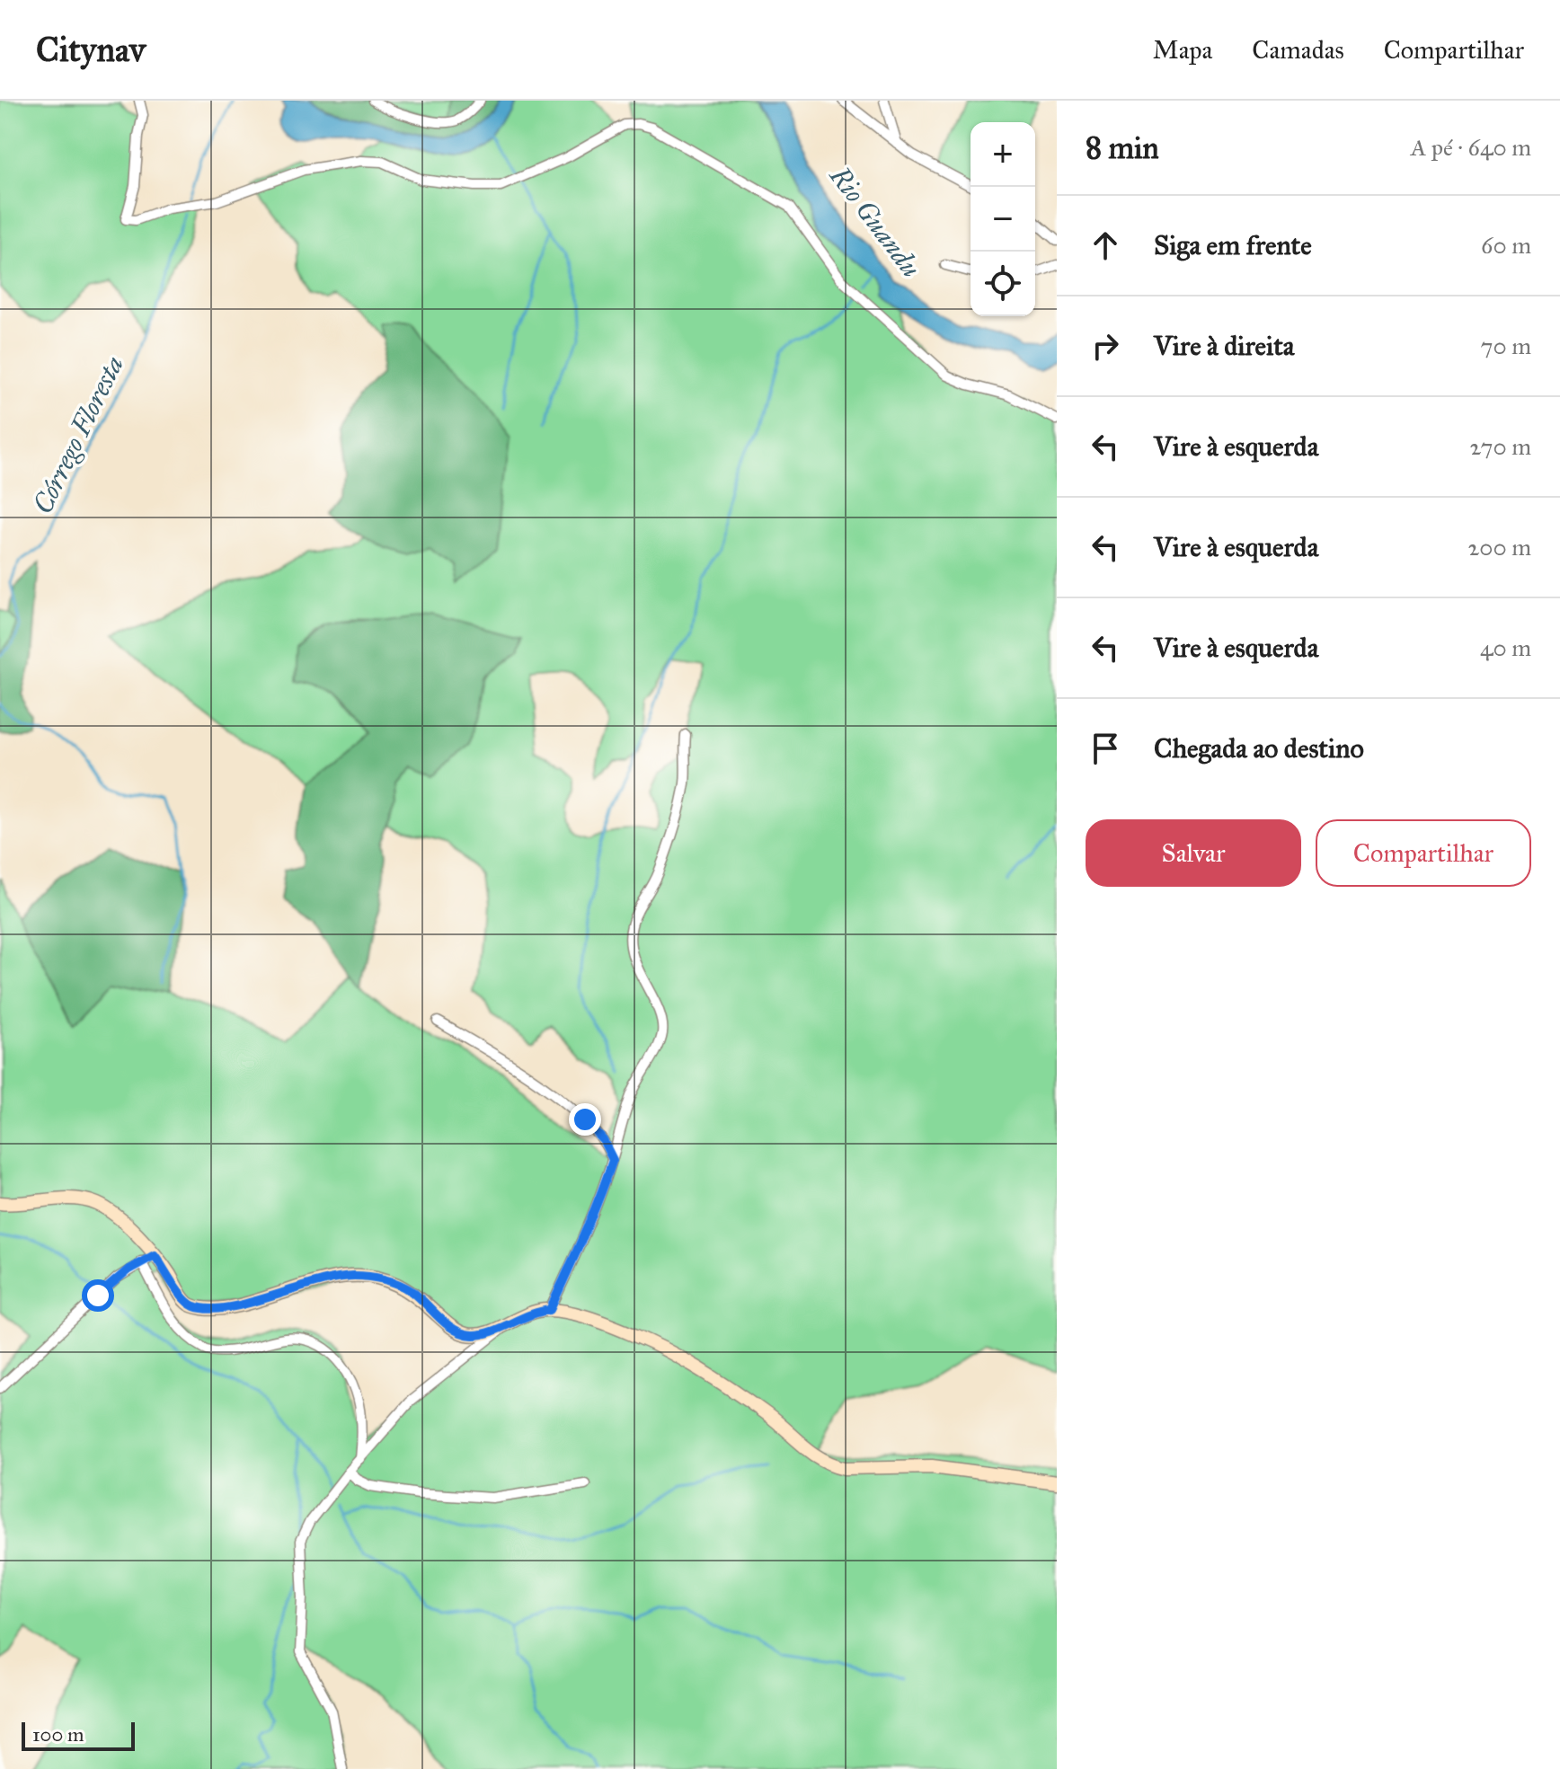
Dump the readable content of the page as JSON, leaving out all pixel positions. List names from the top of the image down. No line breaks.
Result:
{"water":["Rio Guandu","Córrego Floresta"],"scale_bar":"100 m","page":{"header":"Citynav","nav":["Mapa","Camadas","Compartilhar"],"heading":["8 min","A pé · 640 m"],"map_buttons":["+","−"],"list":[["Siga em frente","60 m"],["Vire à direita","70 m"],["Vire à esquerda","270 m"],["Vire à esquerda","200 m"],["Vire à esquerda","40 m"],"Chegada ao destino"],"buttons":["Salvar","Compartilhar"],"scale":"100 m"}}
